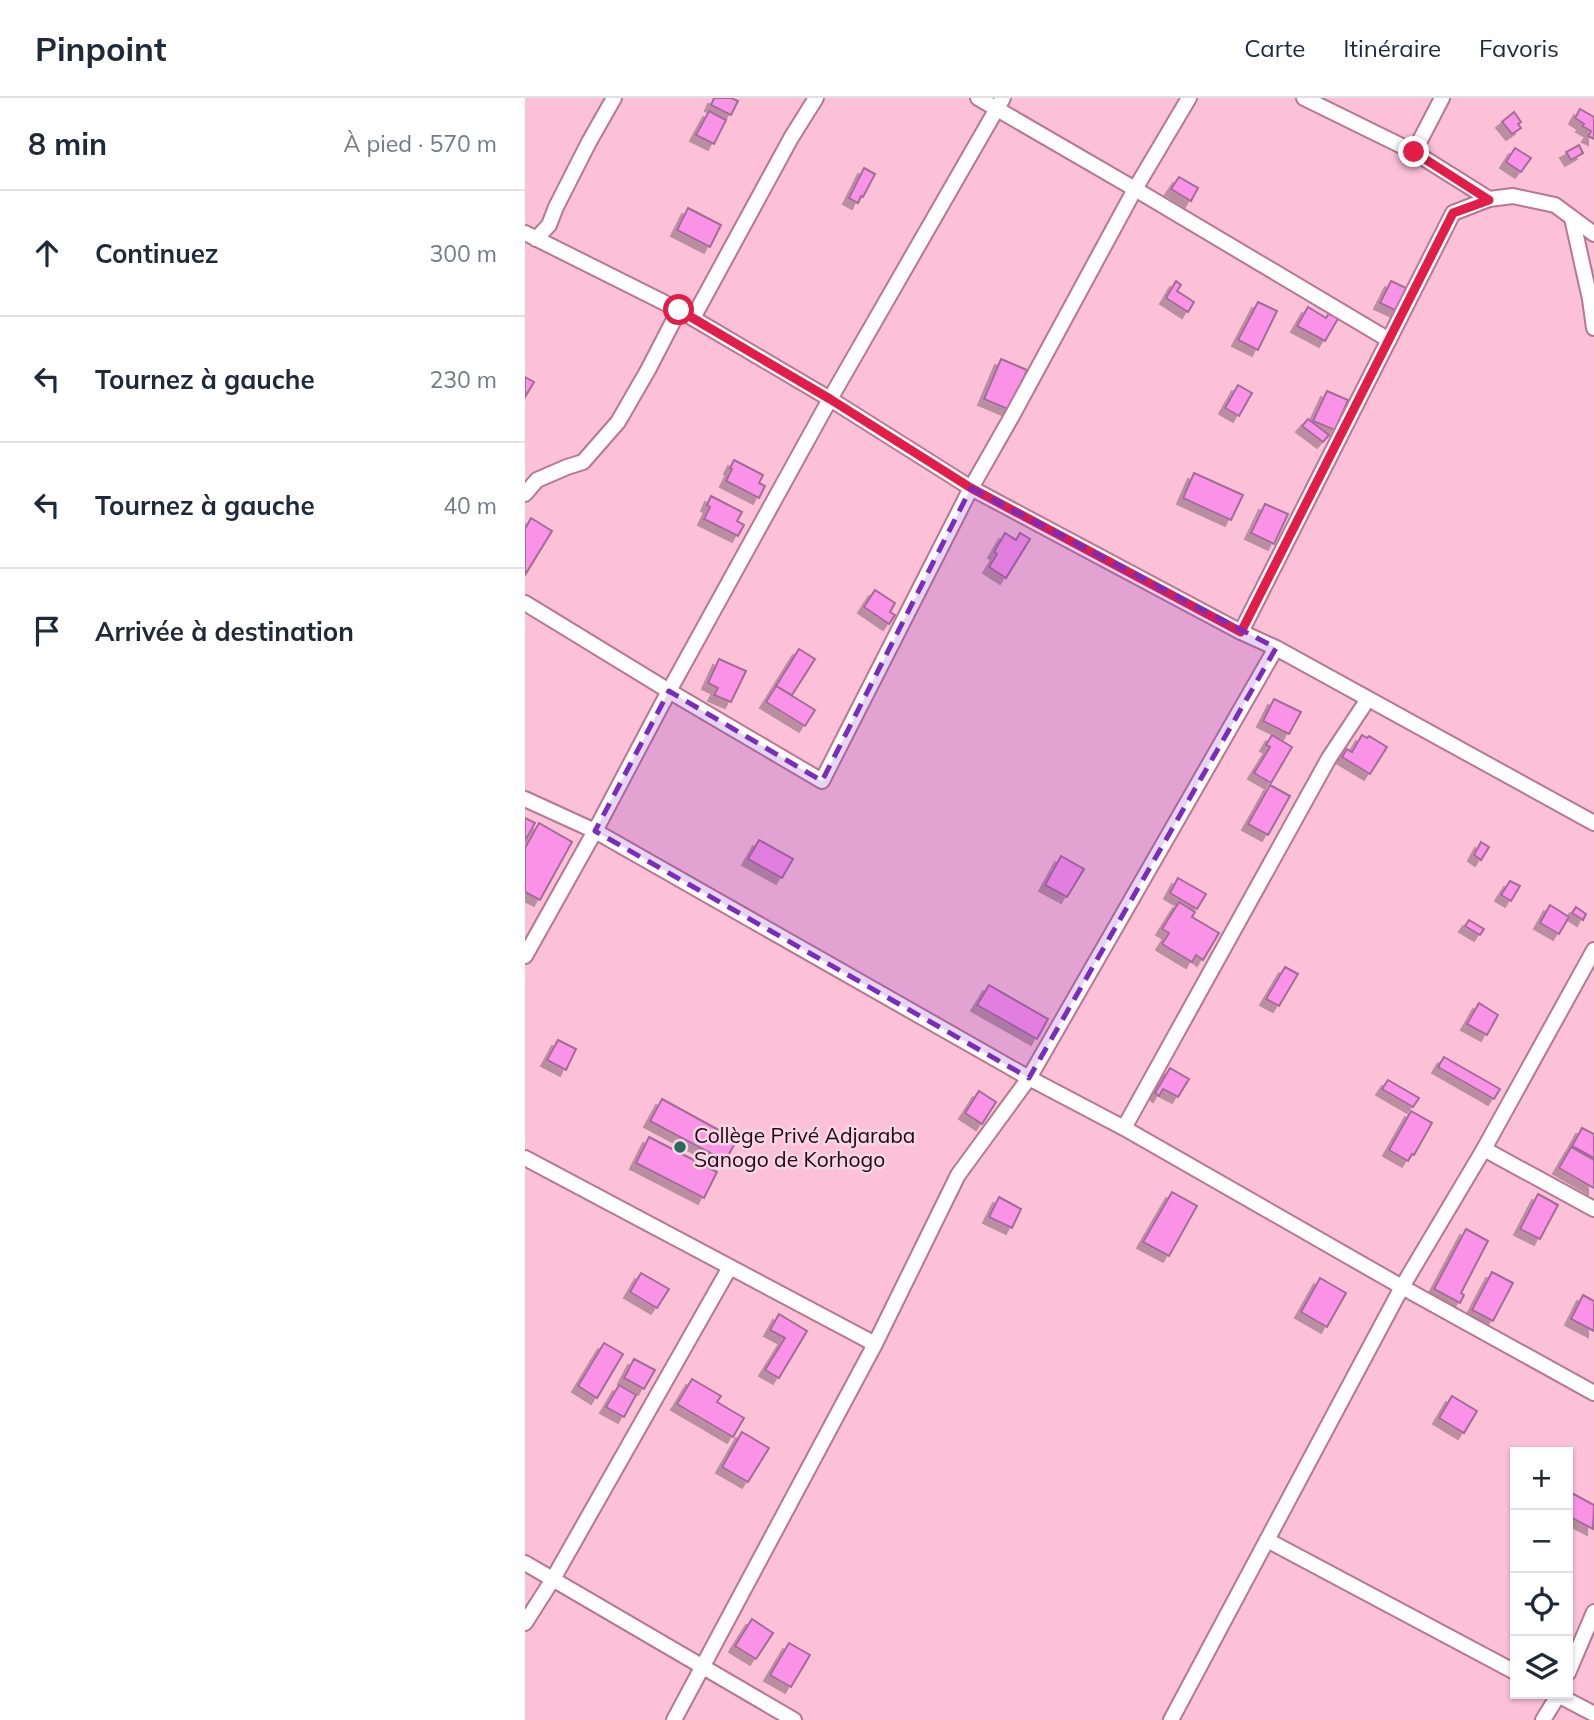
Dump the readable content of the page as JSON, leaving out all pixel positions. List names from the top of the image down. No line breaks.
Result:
{"places":["Collège Privé Adjaraba Sanogo de Korhogo"],"page":{"header":"Pinpoint","nav":["Carte","Itinéraire","Favoris"],"heading":["8 min","À pied · 570 m"],"list":[["Continuez","300 m"],["Tournez à gauche","230 m"],["Tournez à gauche","40 m"],"Arrivée à destination"],"map_buttons":["+","−"]}}
